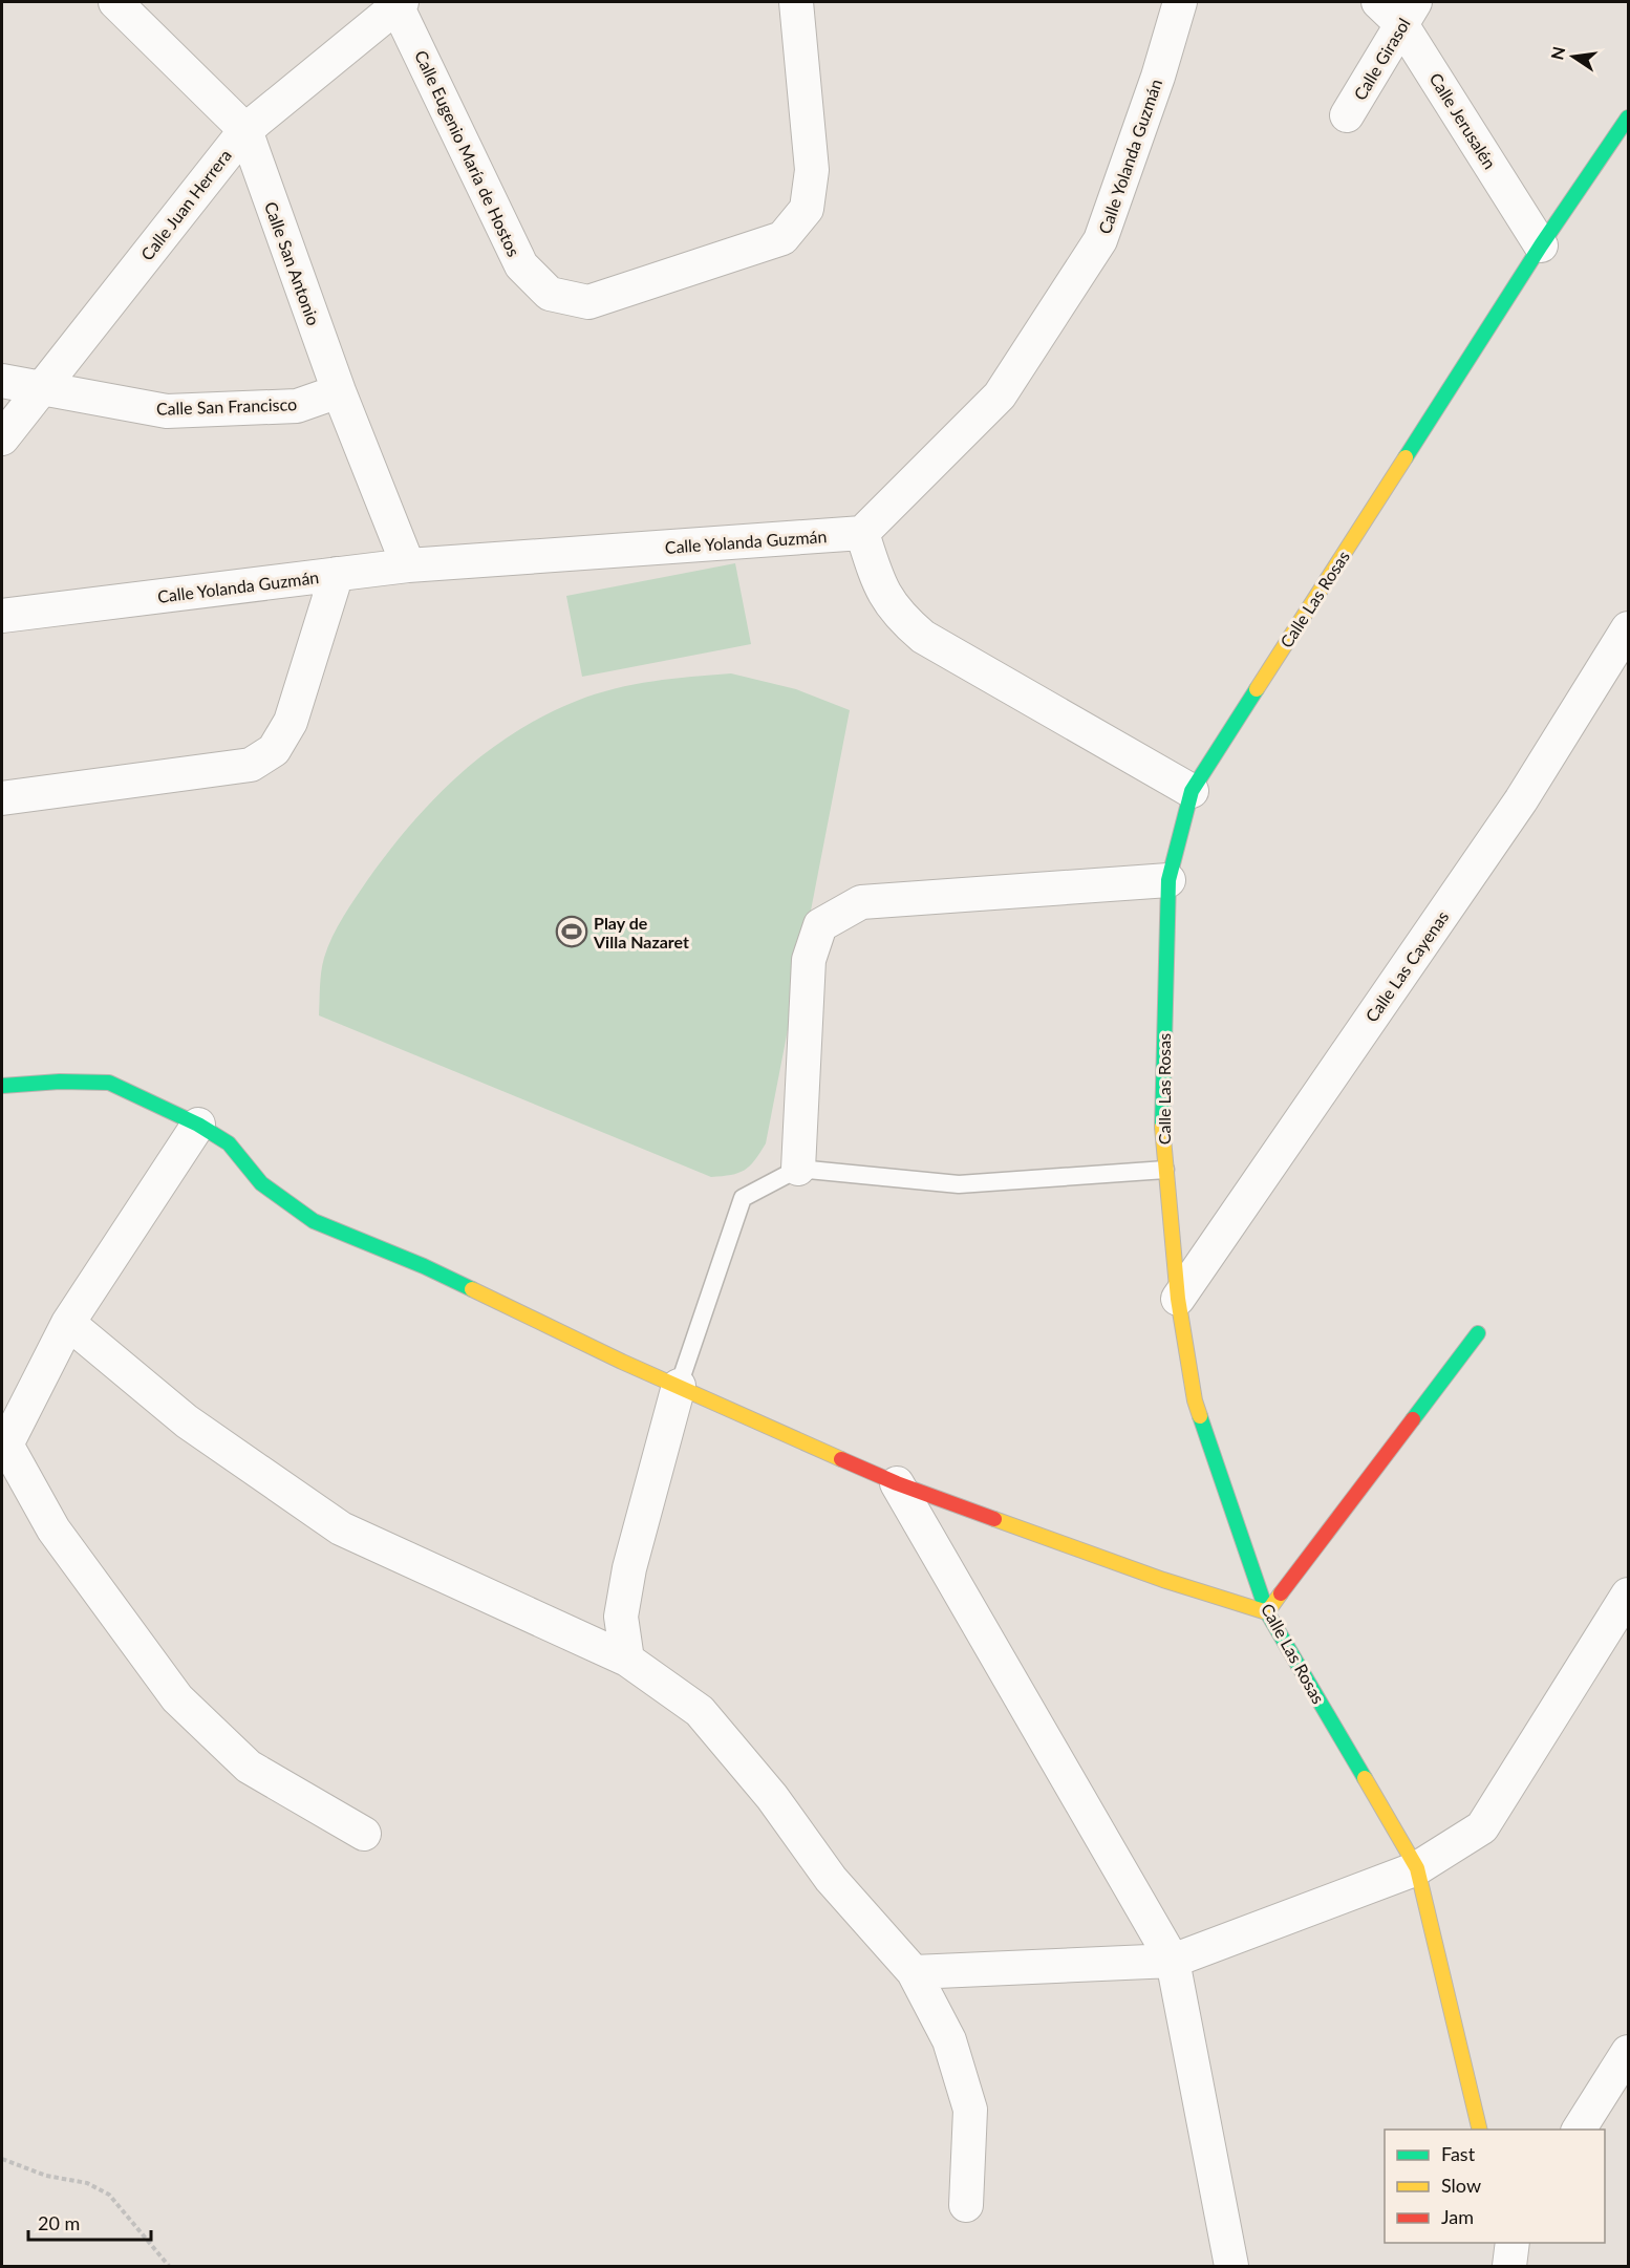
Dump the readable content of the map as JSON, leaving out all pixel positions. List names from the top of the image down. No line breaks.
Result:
{"streets":{"street":["Calle Girasol","Calle Jerusalén","Calle Eugenio María de Hostos","Calle Yolanda Guzmán","Calle Juan Herrera","Calle San Antonio","Calle San Francisco","Calle Las Rosas","Calle Las Cayenas"]},"crossings":[["Calle Girasol","Calle Jerusalén"],["Calle Jerusalén","Calle Las Rosas"],["Calle Eugenio María de Hostos","Calle Juan Herrera"],["Calle Yolanda Guzmán","Calle San Antonio"],["Calle Juan Herrera","Calle San Antonio"],["Calle Juan Herrera","Calle San Francisco"],["Calle San Antonio","Calle San Francisco"],["Calle Las Rosas","Calle Las Cayenas"]],"places":{"sports":["Play de Villa Nazaret"]},"legend":["Fast","Slow","Jam"],"scale_bar":"20 m","north":"left"}
